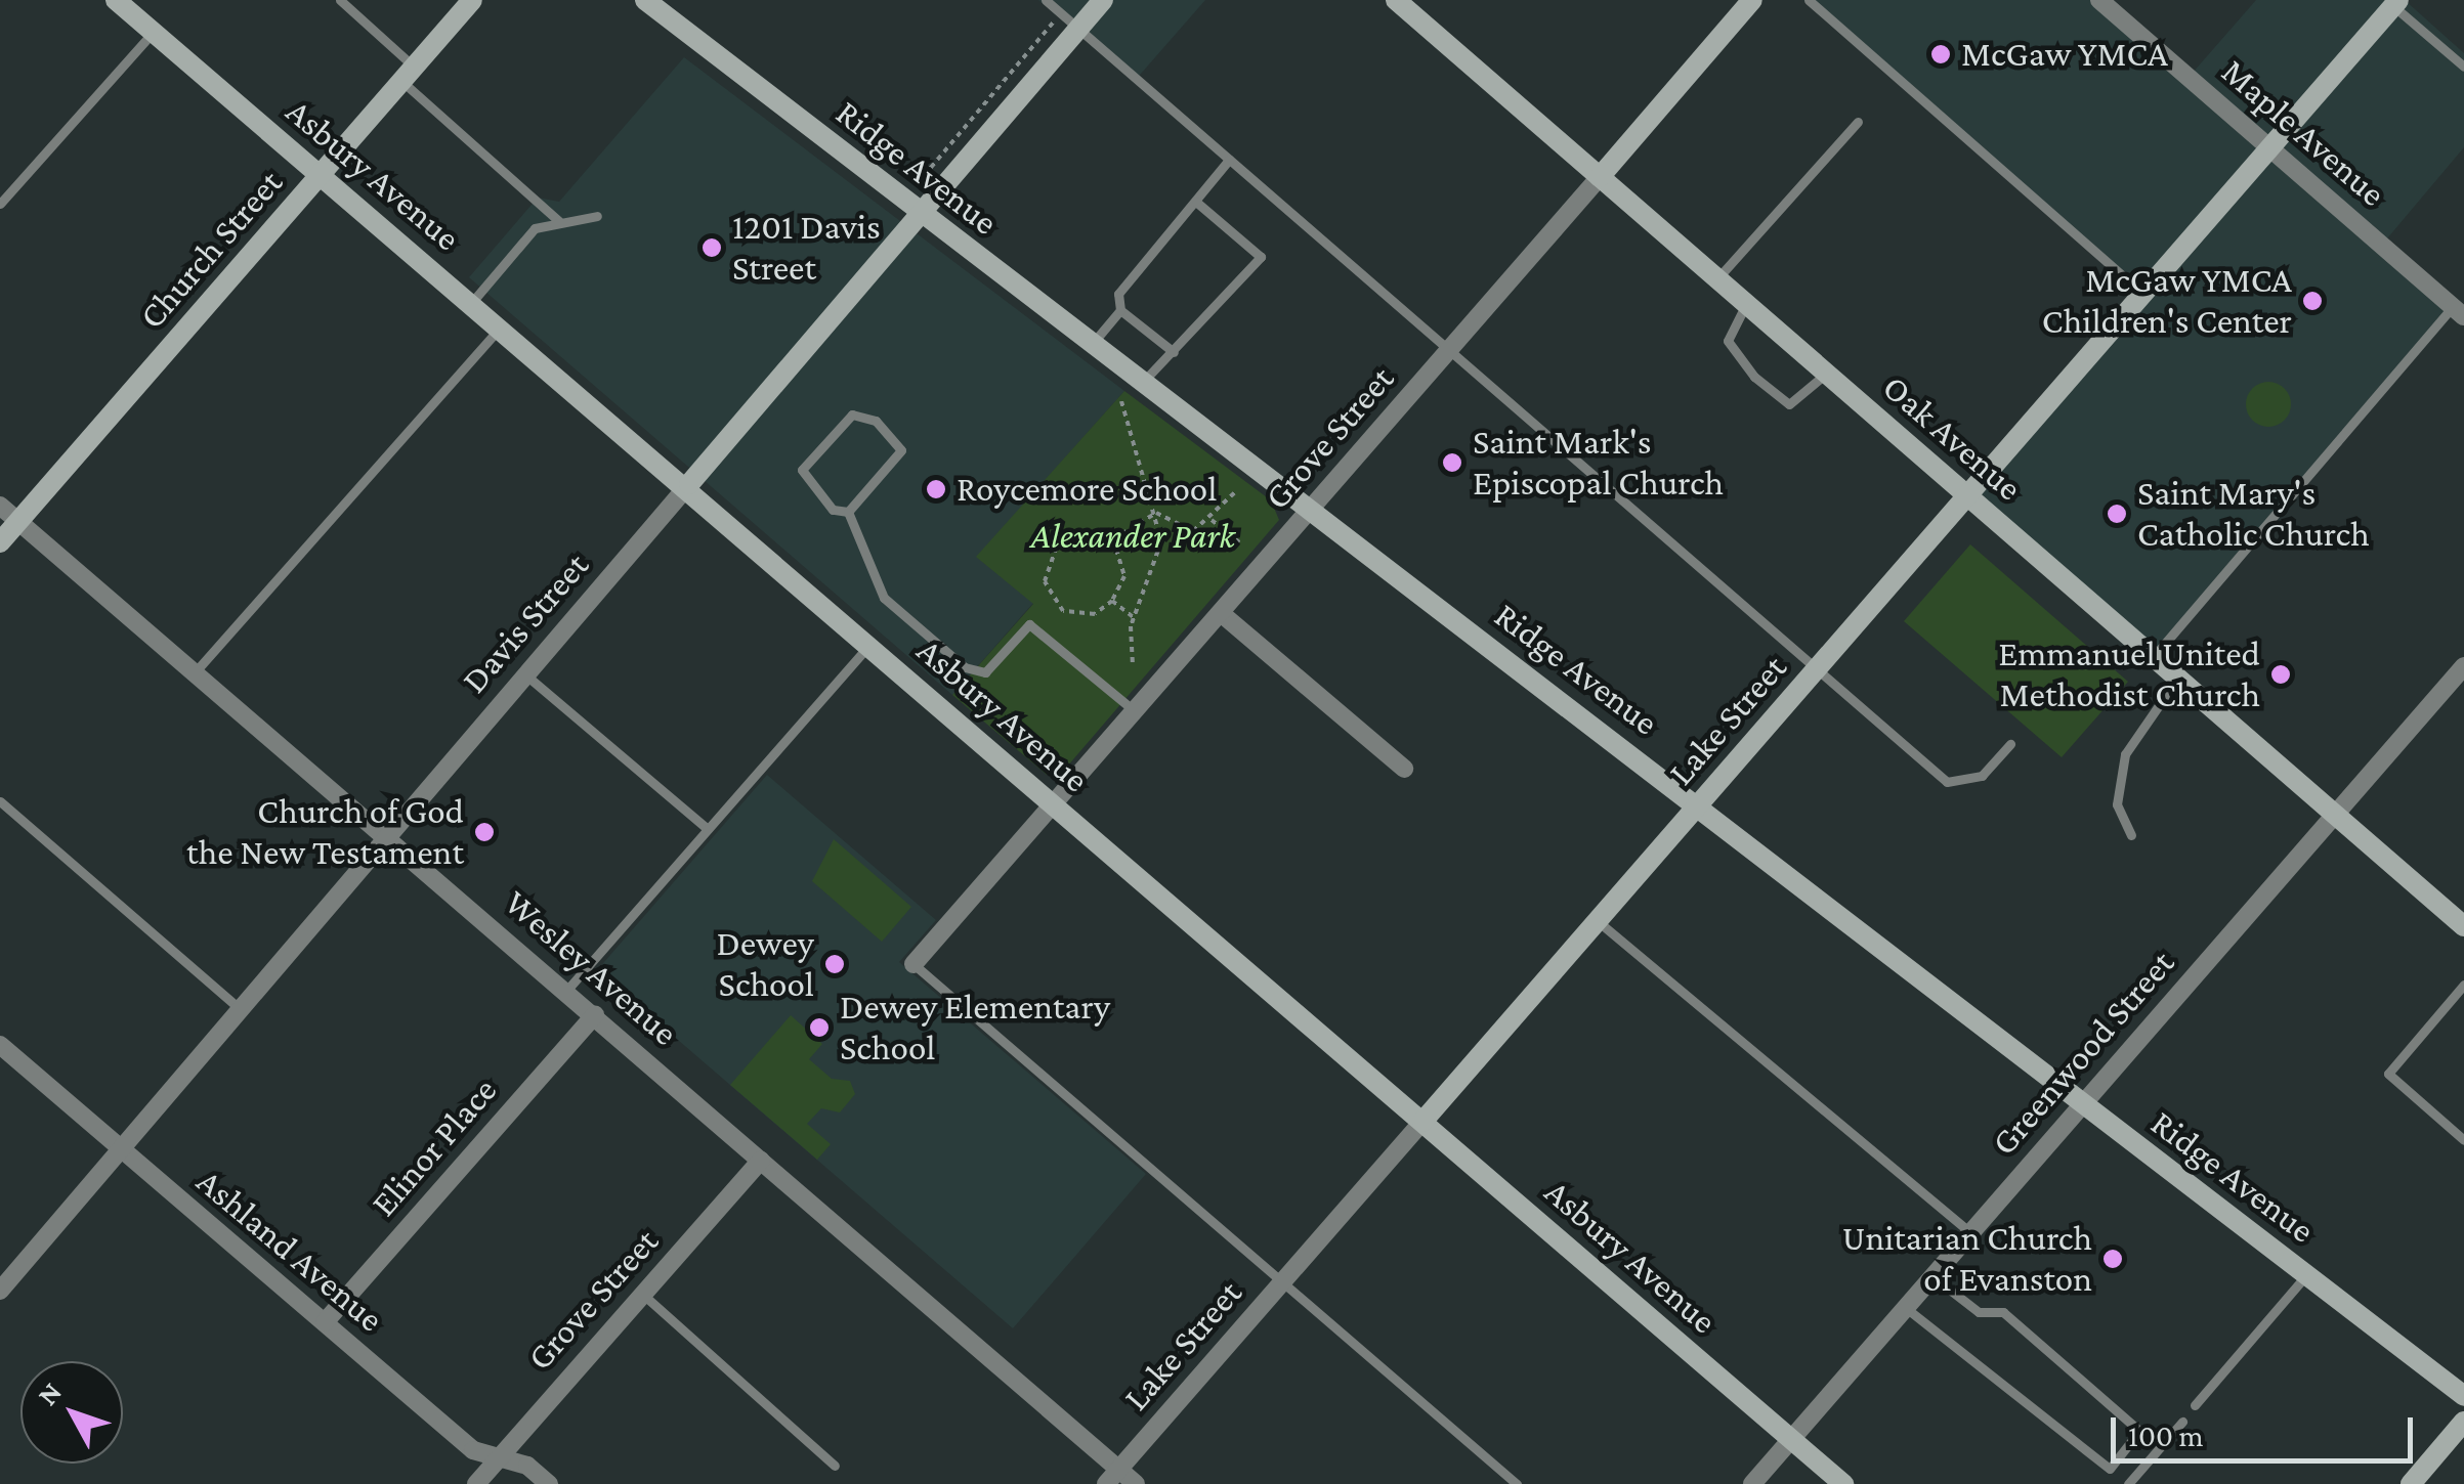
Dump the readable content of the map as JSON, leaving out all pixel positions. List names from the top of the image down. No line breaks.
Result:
{"streets":{"main road":["Ridge Avenue","Asbury Avenue","Church Street","Grove Street","Oak Avenue","Davis Street","Lake Street"],"street":["Maple Avenue","Wesley Avenue","Greenwood Street","Elinor Place","Ashland Avenue"]},"crossings":[["Maple Avenue","Lake Street"],["Ridge Avenue","Grove Street"],["Ridge Avenue","Davis Street"],["Ridge Avenue","Lake Street"],["Ridge Avenue","Greenwood Street"],["Asbury Avenue","Church Street"],["Asbury Avenue","Grove Street"],["Asbury Avenue","Davis Street"],["Asbury Avenue","Lake Street"],["Asbury Avenue","Greenwood Street"],["Church Street","Wesley Avenue"],["Grove Street","Oak Avenue"],["Grove Street","Wesley Avenue"],["Grove Street","Ashland Avenue"],["Oak Avenue","Lake Street"],["Oak Avenue","Greenwood Street"],["Davis Street","Wesley Avenue"],["Davis Street","Ashland Avenue"],["Lake Street","Wesley Avenue"],["Wesley Avenue","Elinor Place"],["Elinor Place","Ashland Avenue"]],"parks":["Alexander Park"],"places":["McGaw YMCA","1201 Davis Street","McGaw YMCA Children's Center","Saint Mark's Episcopal Church","Roycemore School","Saint Mary's Catholic Church","Emmanuel United Methodist Church","Church of God the New Testament","Dewey School","Dewey Elementary School","Unitarian Church of Evanston"],"scale_bar":"100 m","north":"top left"}
